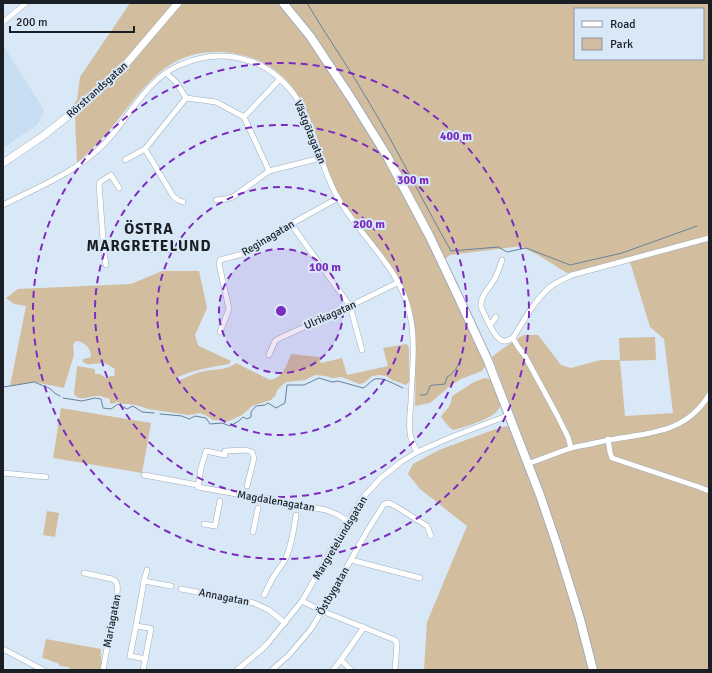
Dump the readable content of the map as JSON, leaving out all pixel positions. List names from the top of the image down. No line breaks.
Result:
{"streets":{"main road":["Rörstrandsgatan"],"street":["Västgötagatan","Reginagatan","Ulrikagatan","Magdalenagatan","Margretelundsgatan","Östbygatan","Annagatan","Mariagatan"]},"crossings":[["Västgötagatan","Reginagatan"],["Västgötagatan","Ulrikagatan"],["Västgötagatan","Margretelundsgatan"],["Magdalenagatan","Margretelundsgatan"],["Margretelundsgatan","Annagatan"]],"districts":["ÖSTRA MARGRETELUND"],"legend":["Road","Park"],"scale_bar":"200 m","rings":["400 m","300 m","200 m","100 m"]}
